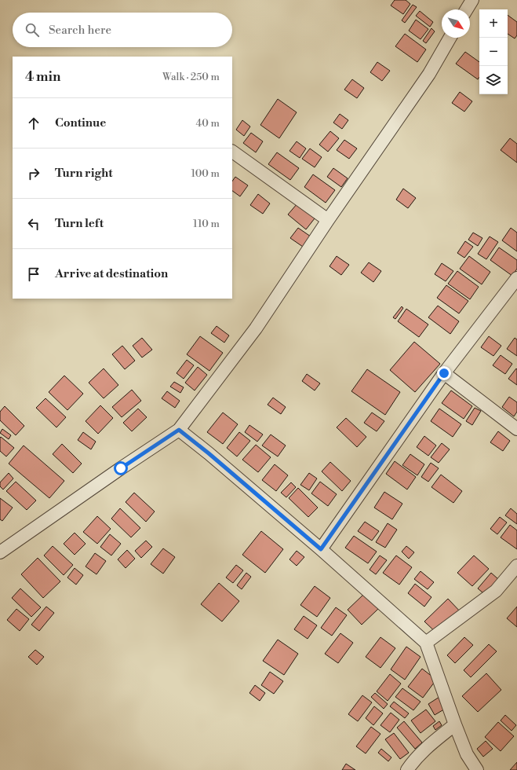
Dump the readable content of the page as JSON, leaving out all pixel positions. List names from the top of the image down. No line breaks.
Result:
{"north":"bottom right","page":{"map_buttons":["+","−"],"search":"Search here","heading":["4 min","Walk · 250 m"],"list":[["Continue","40 m"],["Turn right","100 m"],["Turn left","110 m"],"Arrive at destination"]}}
